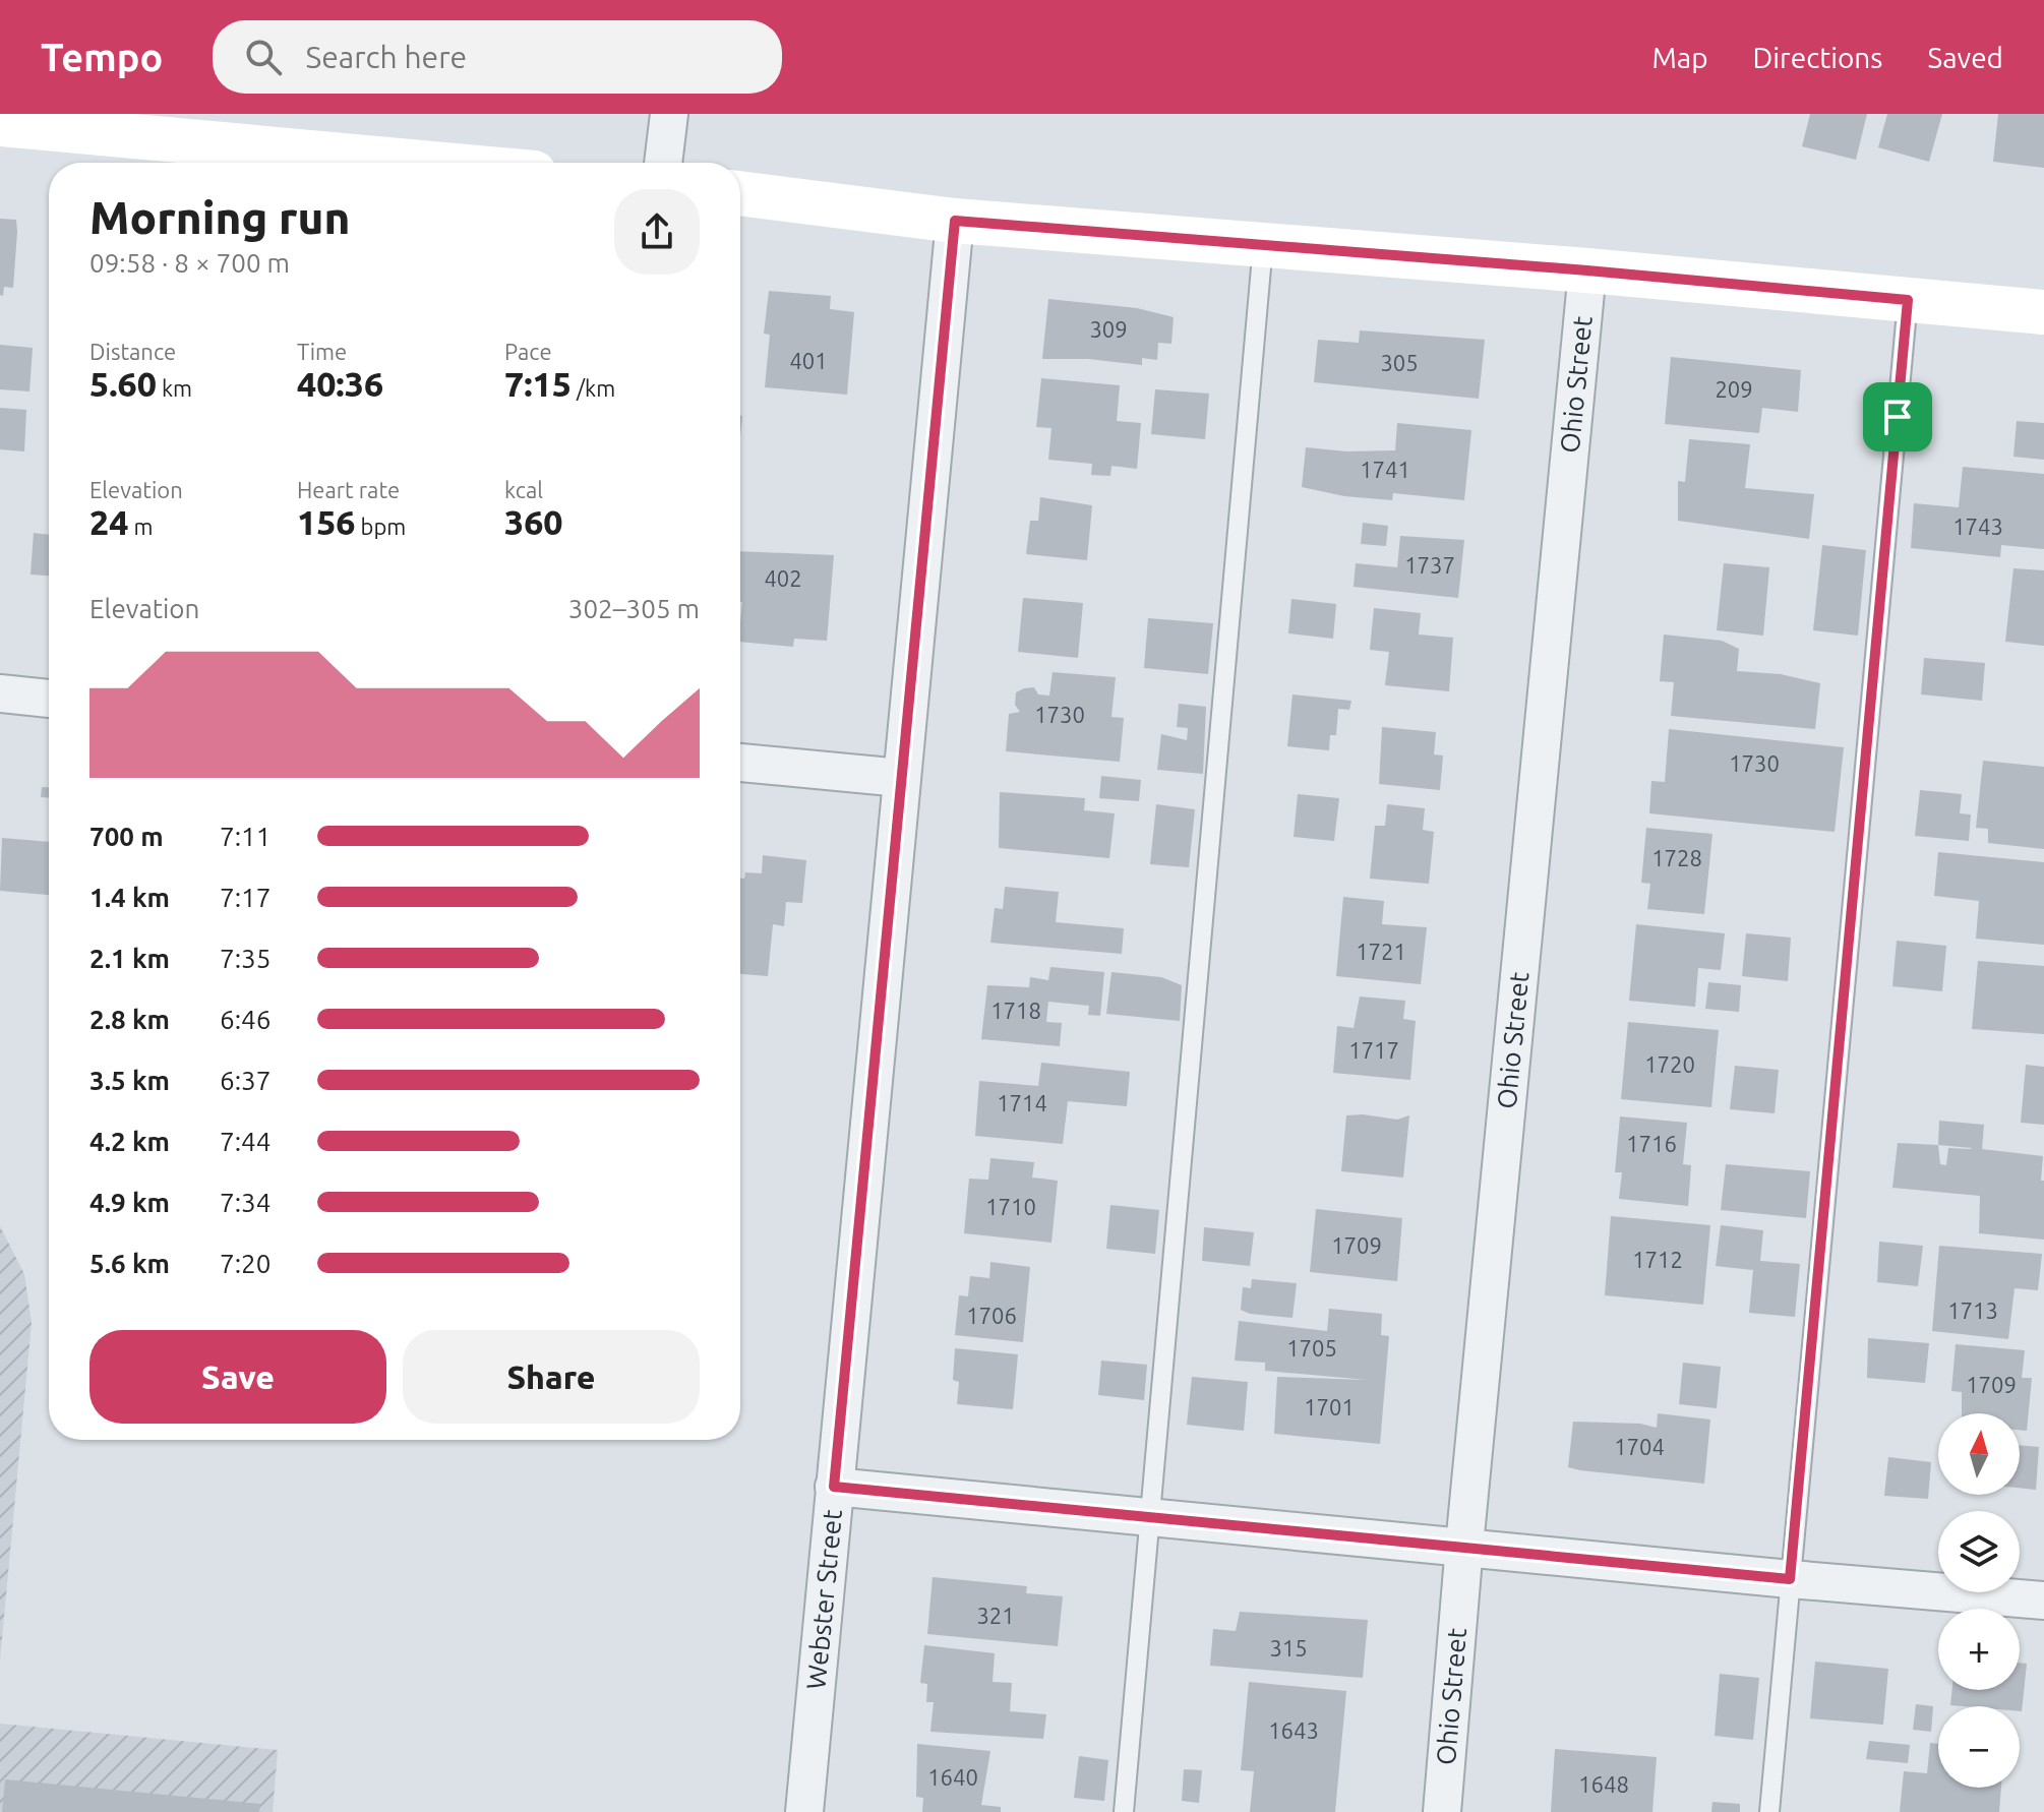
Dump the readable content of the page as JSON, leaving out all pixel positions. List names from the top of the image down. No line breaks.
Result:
{"streets":{"street":["Ohio Street","Webster Street"]},"house_numbers":["309","401","305","209","1741","1743","1737","402","1730","1730","1728","1721","1718","1717","1720","1714","1716","1710","1709","1712","1713","1706","1705","1709","1701","1704","321","315","1643","1640","1648"],"north":"top","page":{"header":"Tempo","search":"Search here","nav":["Map","Directions","Saved"],"heading":["Morning run","09:58 · 8 × 700 m"],"stats":[["Distance","5.60 km"],["Time","40:36"],["Pace","7:15 /km"],["Elevation","24 m"],["Heart rate","156 bpm"],["kcal","360"]],"chart":["Elevation","302–305 m"],"list":[{"name":"700 m","note":"7:11"},{"name":"1.4 km","note":"7:17"},{"name":"2.1 km","note":"7:35"},{"name":"2.8 km","note":"6:46"},{"name":"3.5 km","note":"6:37"},{"name":"4.2 km","note":"7:44"},{"name":"4.9 km","note":"7:34"},{"name":"5.6 km","note":"7:20"}],"buttons":["Save","Share"],"map_buttons":["+","−"]}}
